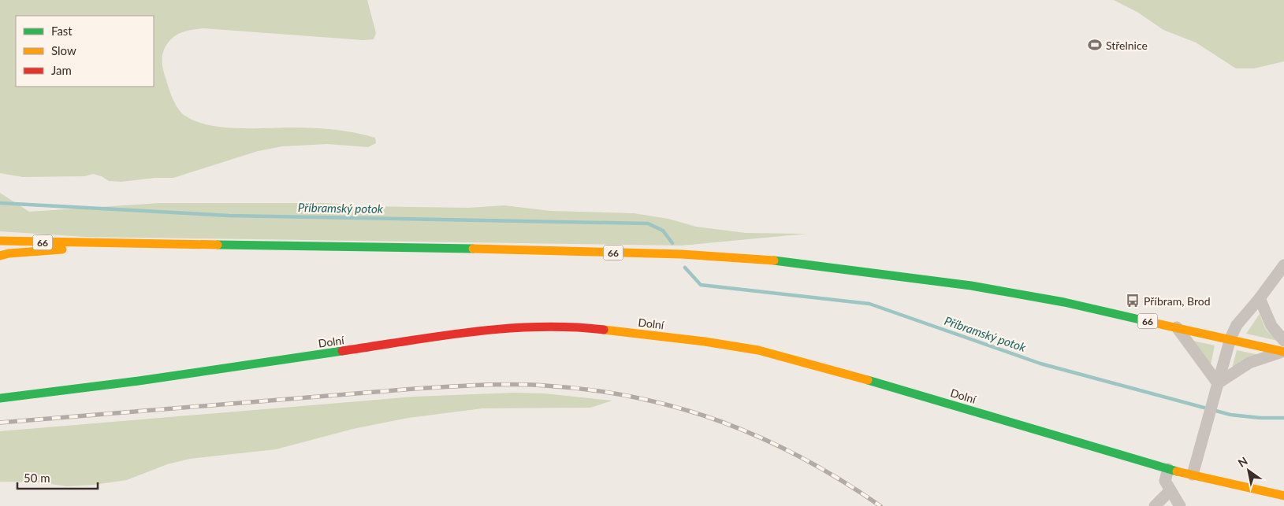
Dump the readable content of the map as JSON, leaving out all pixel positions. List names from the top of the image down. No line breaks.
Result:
{"streets":{"street":["66","Dolní"]},"water":["Příbramský potok"],"places":{"sports":["Střelnice"],"bus stop":["Příbram, Brod"]},"legend":["Fast","Slow","Jam"],"scale_bar":"50 m","north":"top left"}
